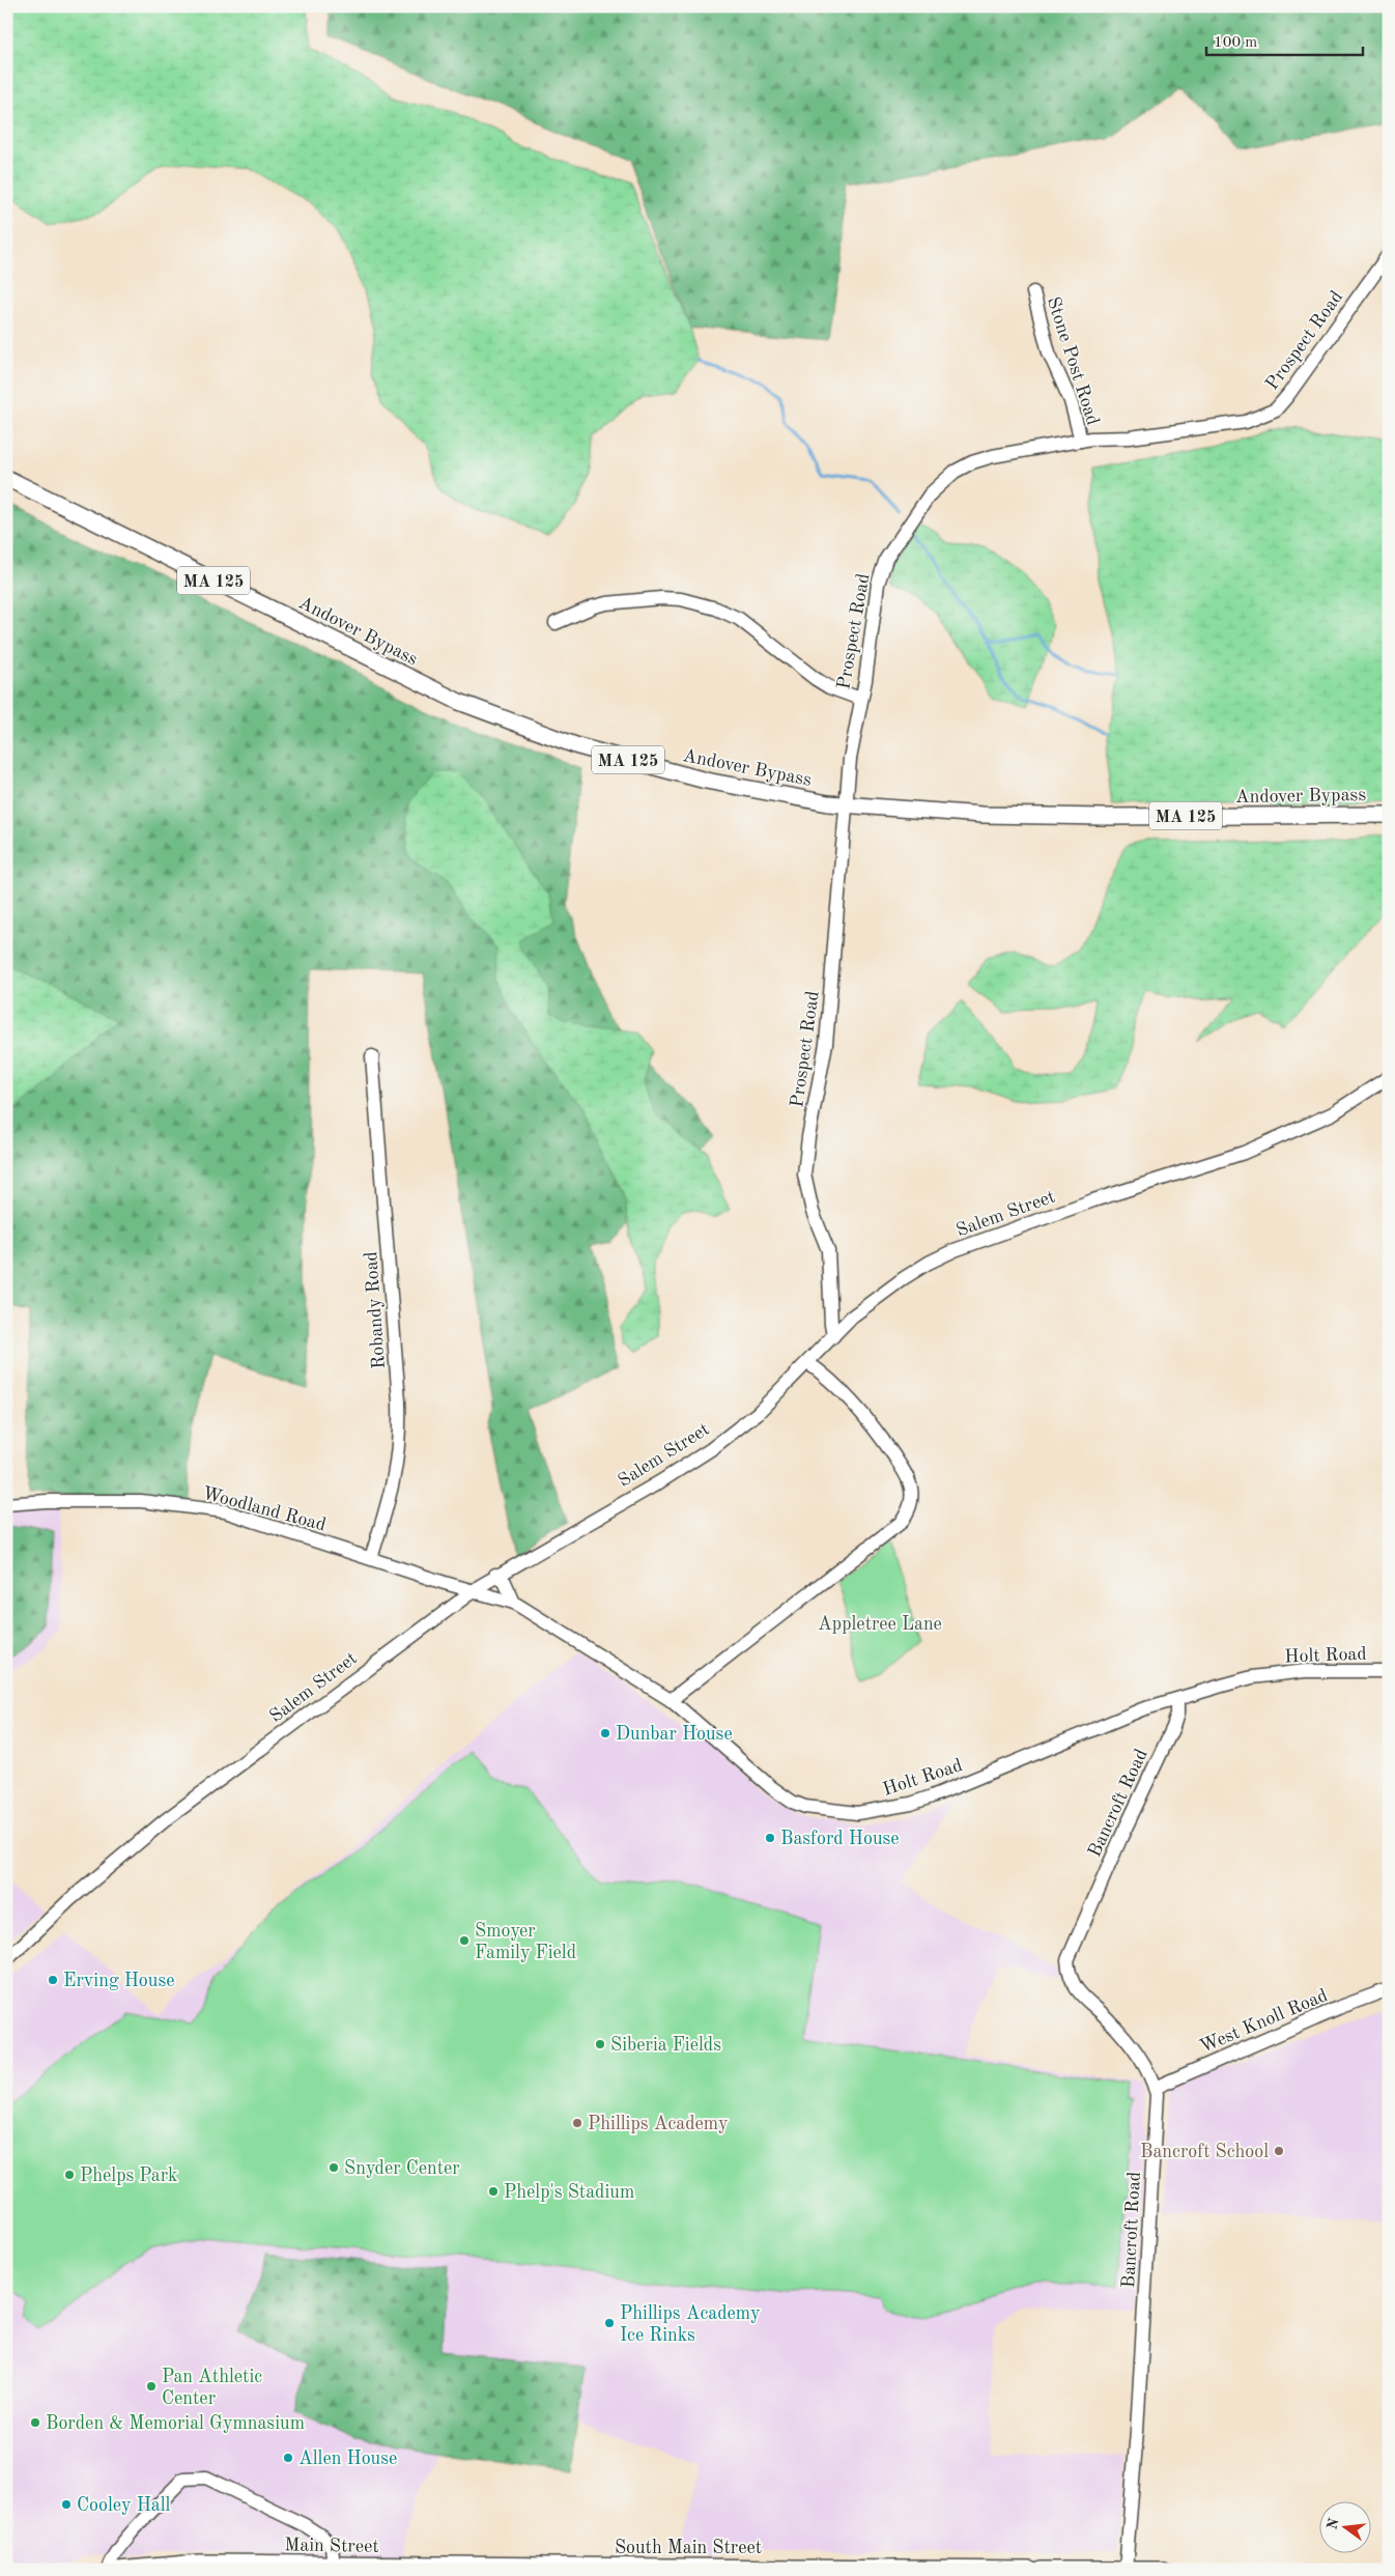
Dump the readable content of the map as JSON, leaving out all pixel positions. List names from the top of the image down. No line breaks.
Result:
{"streets":{"main road":["MA 125","Andover Bypass","Main Street","South Main Street"],"street":["Prospect Road","Stone Post Road","Salem Street","Robandy Road","Woodland Road","Holt Road","Bancroft Road","West Knoll Road"]},"crossings":[["Prospect Road","Stone Post Road"],["Prospect Road","Andover Bypass"],["Prospect Road","Salem Street"],["Salem Street","Woodland Road"],["Salem Street","Holt Road"],["Robandy Road","Woodland Road"],["Woodland Road","Holt Road"],["Holt Road","Bancroft Road"],["Bancroft Road","West Knoll Road"],["Main Street","South Main Street"]],"parks":["Appletree Lane"],"places":["Dunbar House","Basford House","Smoyer Family Field","Erving House","Siberia Fields","Phillips Academy","Bancroft School","Snyder Center","Phelps Park","Phelp's Stadium","Phillips Academy Ice Rinks","Pan Athletic Center","Borden & Memorial Gymnasium","Allen House","Cooley Hall"],"scale_bar":"100 m","north":"left"}
